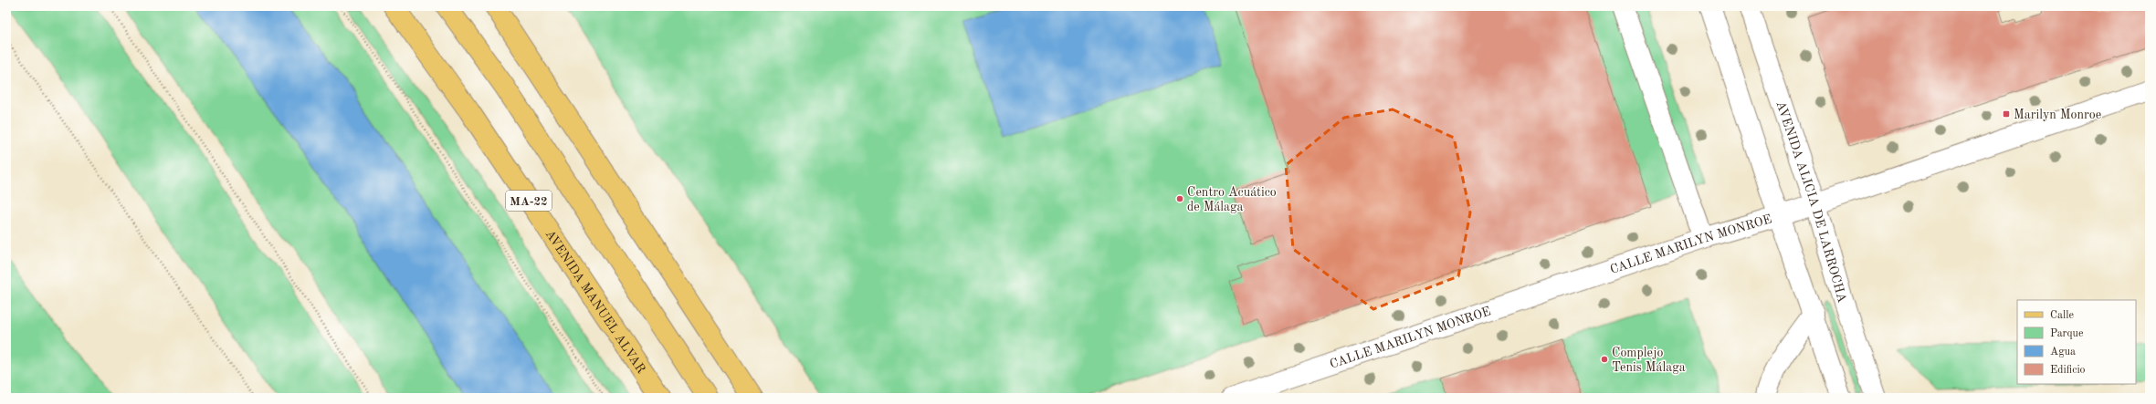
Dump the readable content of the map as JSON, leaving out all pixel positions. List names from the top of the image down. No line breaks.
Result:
{"streets":{"main road":["MA-22","AVENIDA MANUEL ALVAR"],"street":["AVENIDA ALICIA DE LARROCHA","CALLE MARILYN MONROE"]},"crossings":[["AVENIDA ALICIA DE LARROCHA","CALLE MARILYN MONROE"]],"places":{"transit":["Marilyn Monroe"],"other":["Centro Acuático de Málaga","Complejo Tenis Málaga"]},"legend":["Calle","Parque","Agua","Edificio"]}
